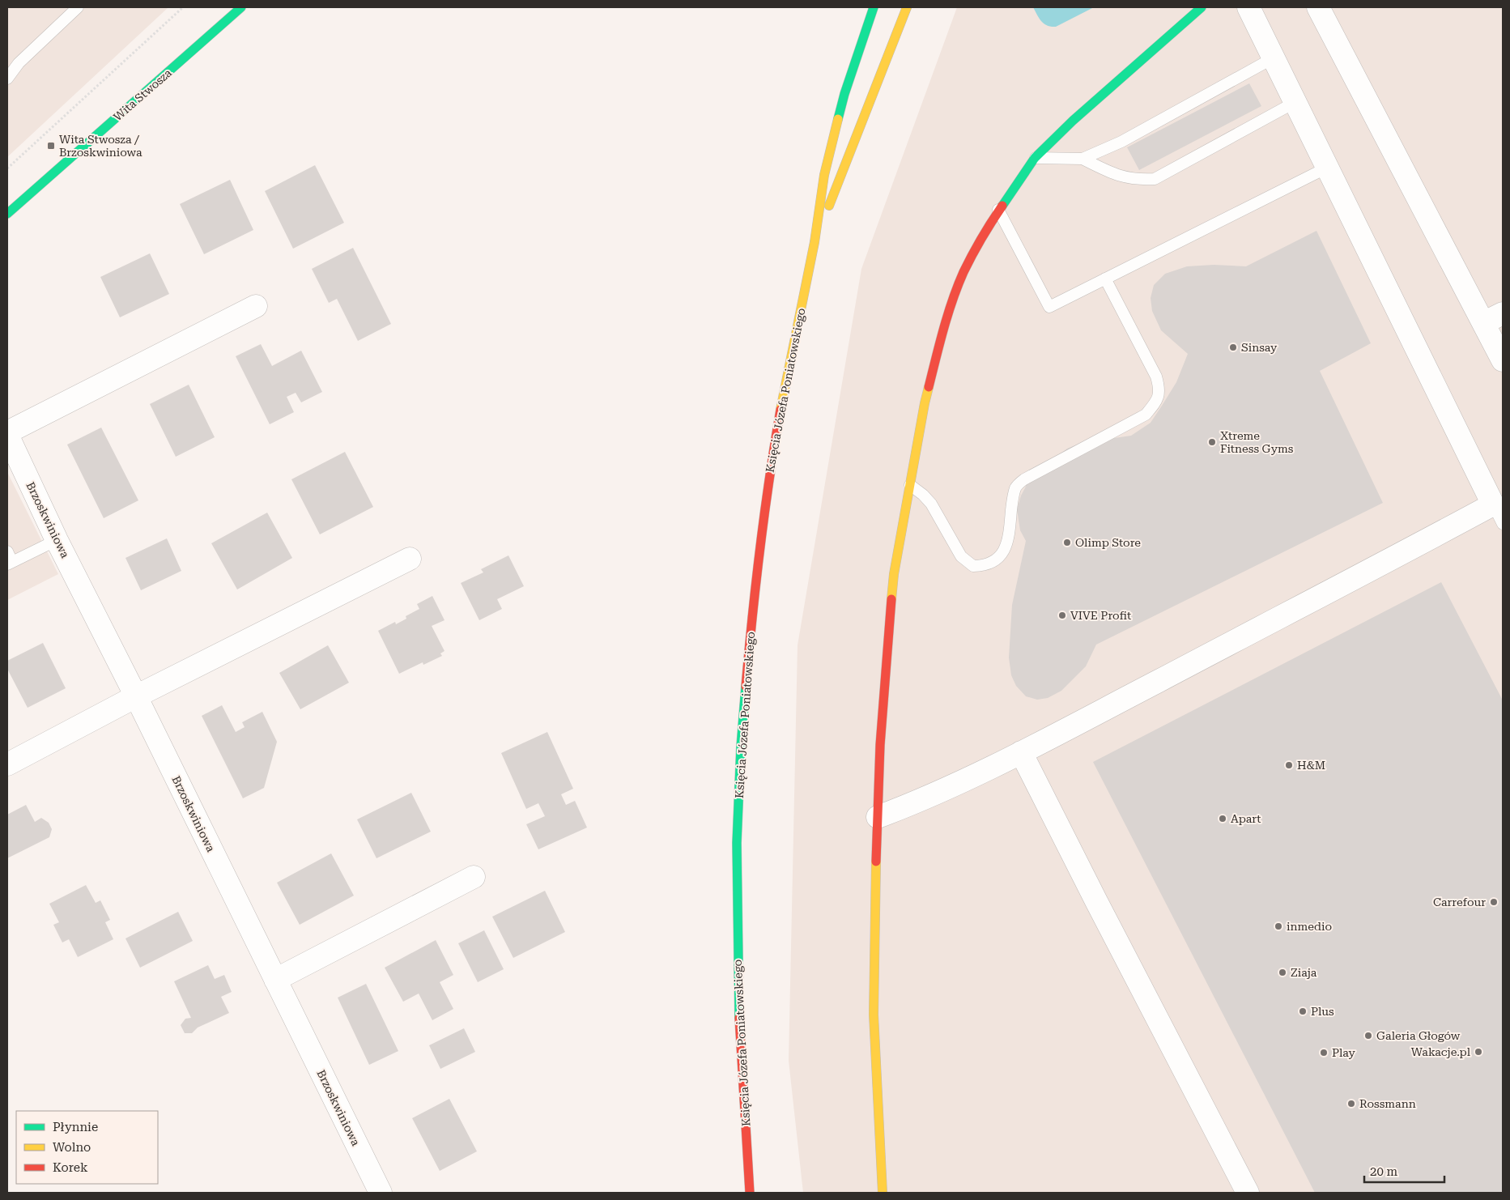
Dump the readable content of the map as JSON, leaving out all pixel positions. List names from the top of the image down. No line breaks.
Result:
{"streets":{"street":["Wita Stwosza","Księcia Józefa Poniatowskiego","Brzoskwiniowa"]},"places":{"transit":["Wita Stwosza / Brzoskwiniowa"],"other":["Sinsay","Xtreme Fitness Gyms","Olimp Store","VIVE Profit","H&M","Apart","Carrefour","inmedio","Ziaja","Plus","Galeria Głogów","Wakacje.pl","Play","Rossmann"]},"legend":["Płynnie","Wolno","Korek"],"scale_bar":"20 m"}
